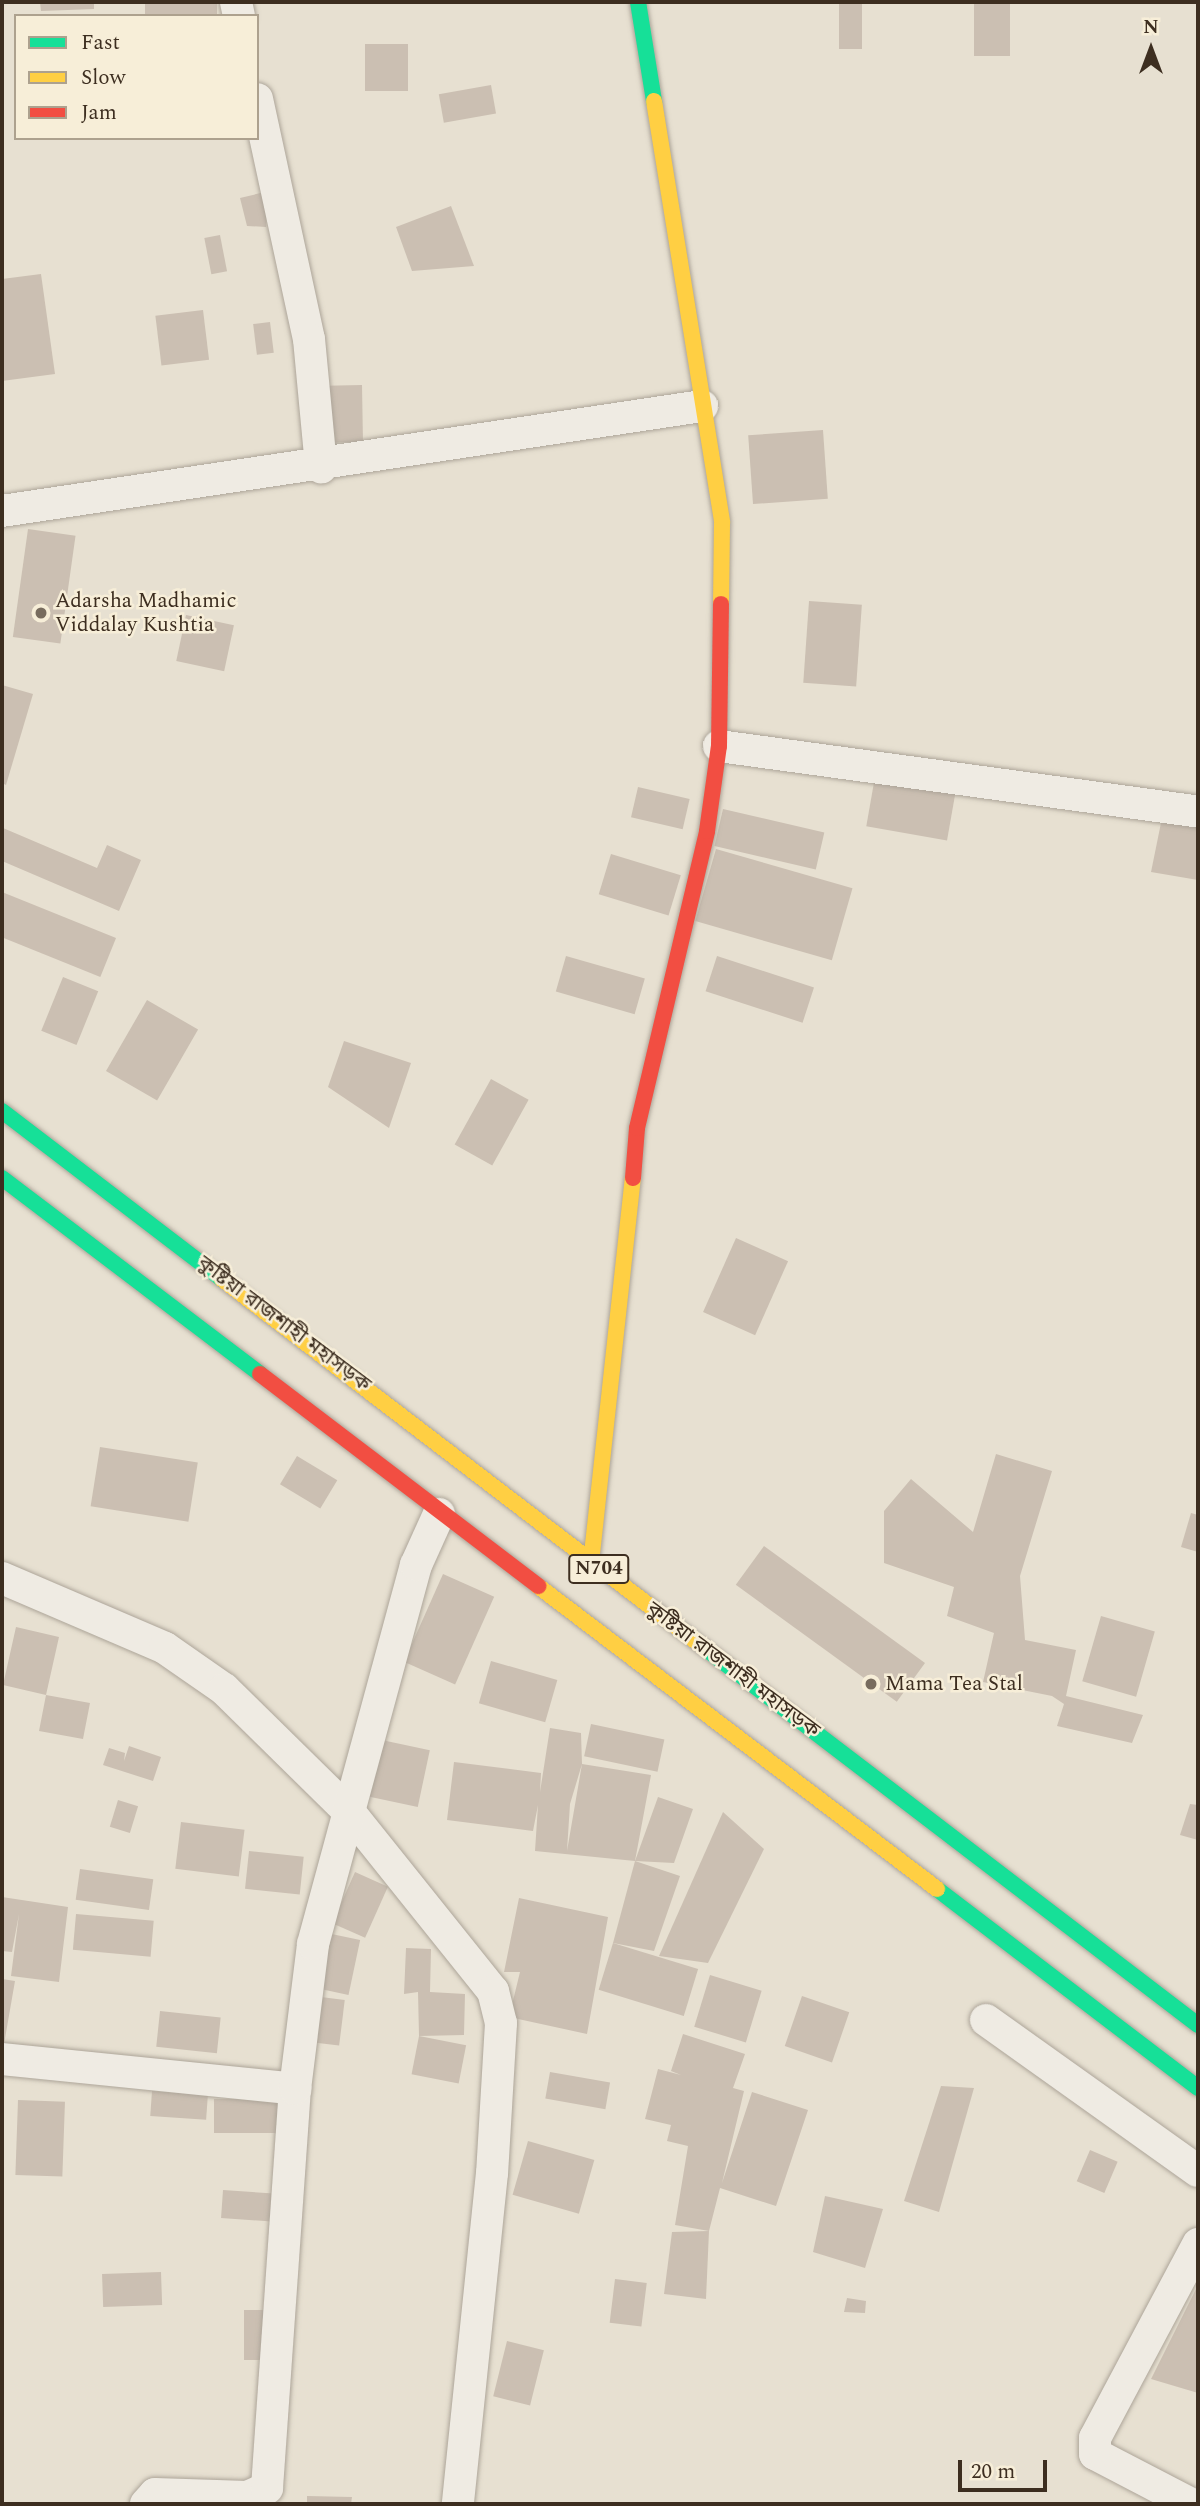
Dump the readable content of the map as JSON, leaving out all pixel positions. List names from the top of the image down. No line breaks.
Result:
{"streets":{"main road":["কুষ্টিয়া রাজশাহী মহাসড়ক","N704"]},"places":["Adarsha Madhamic Viddalay Kushtia","Mama Tea Stal"],"legend":["Fast","Slow","Jam"],"scale_bar":"20 m","north":"top"}
